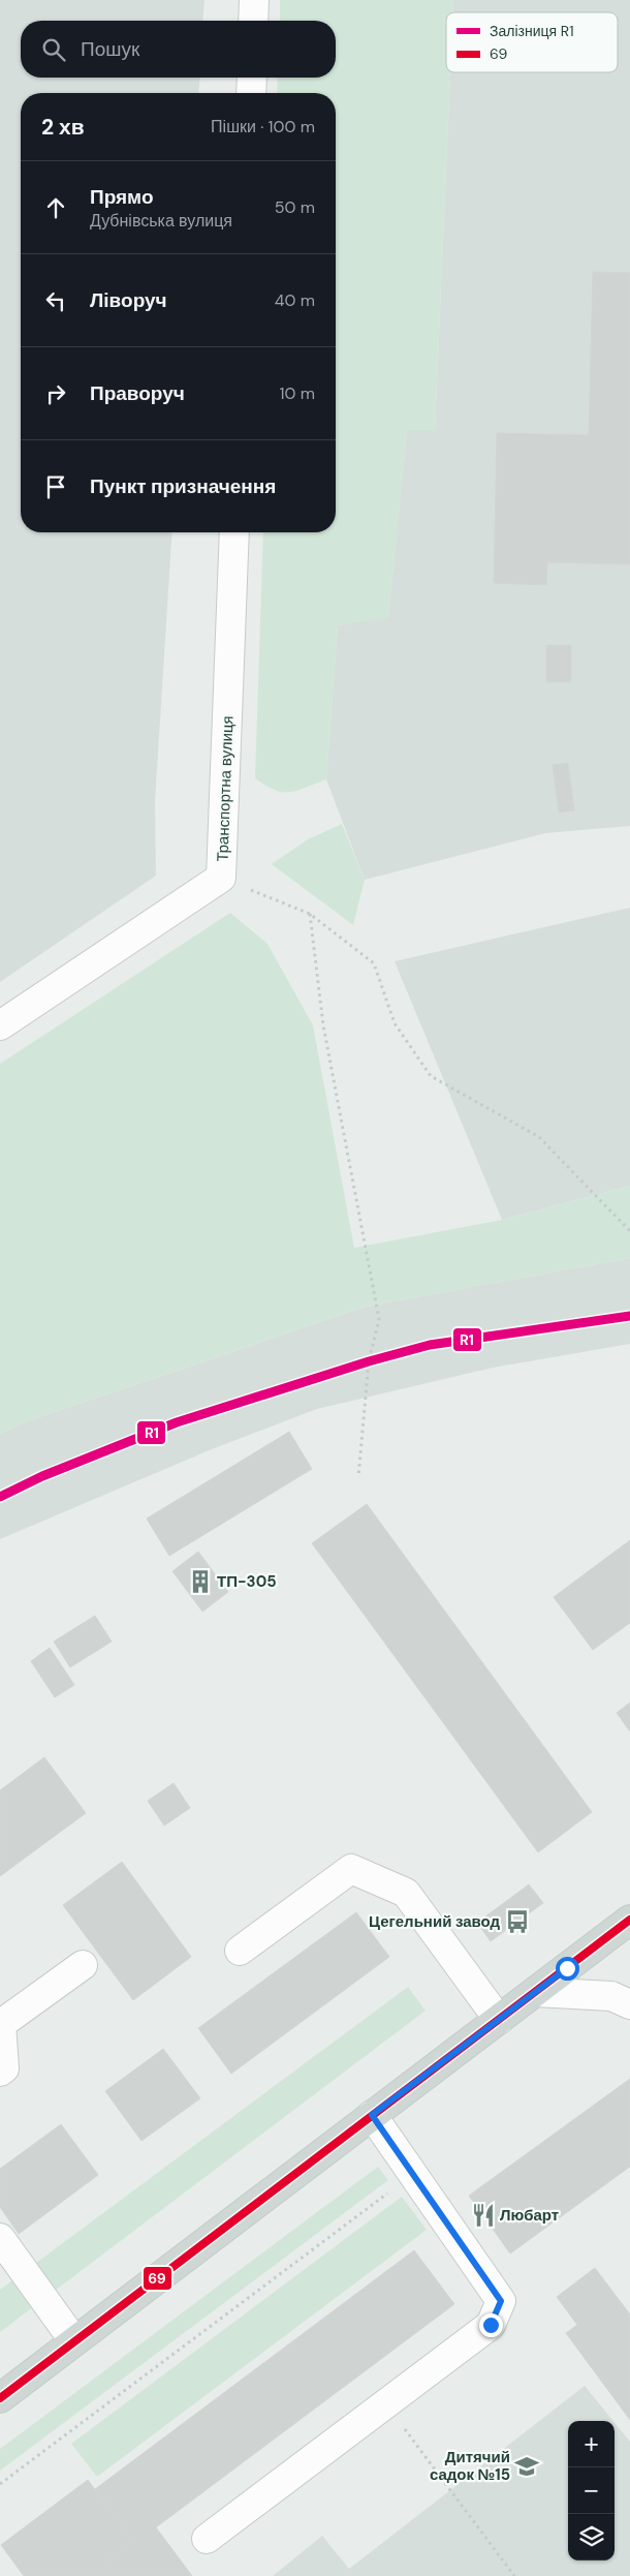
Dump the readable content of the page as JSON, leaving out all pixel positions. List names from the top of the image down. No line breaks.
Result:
{"streets":{"street":["Транспортна вулиця"]},"places":{"building":["ТП-305"],"bus stop":["Цегельний завод"],"restaurant":["Любарт"],"school or university":["Дитячий садок №15"]},"lines":["rail line R1","transit line 69"],"legend":["Залізниця R1","69"],"page":{"search":"Пошук","heading":["2 хв","Пішки · 100 m"],"list":[["Прямо","Дубнівська вулиця","50 m"],["Ліворуч","40 m"],["Праворуч","10 m"],"Пункт призначення"],"map_buttons":["+","−"]}}
